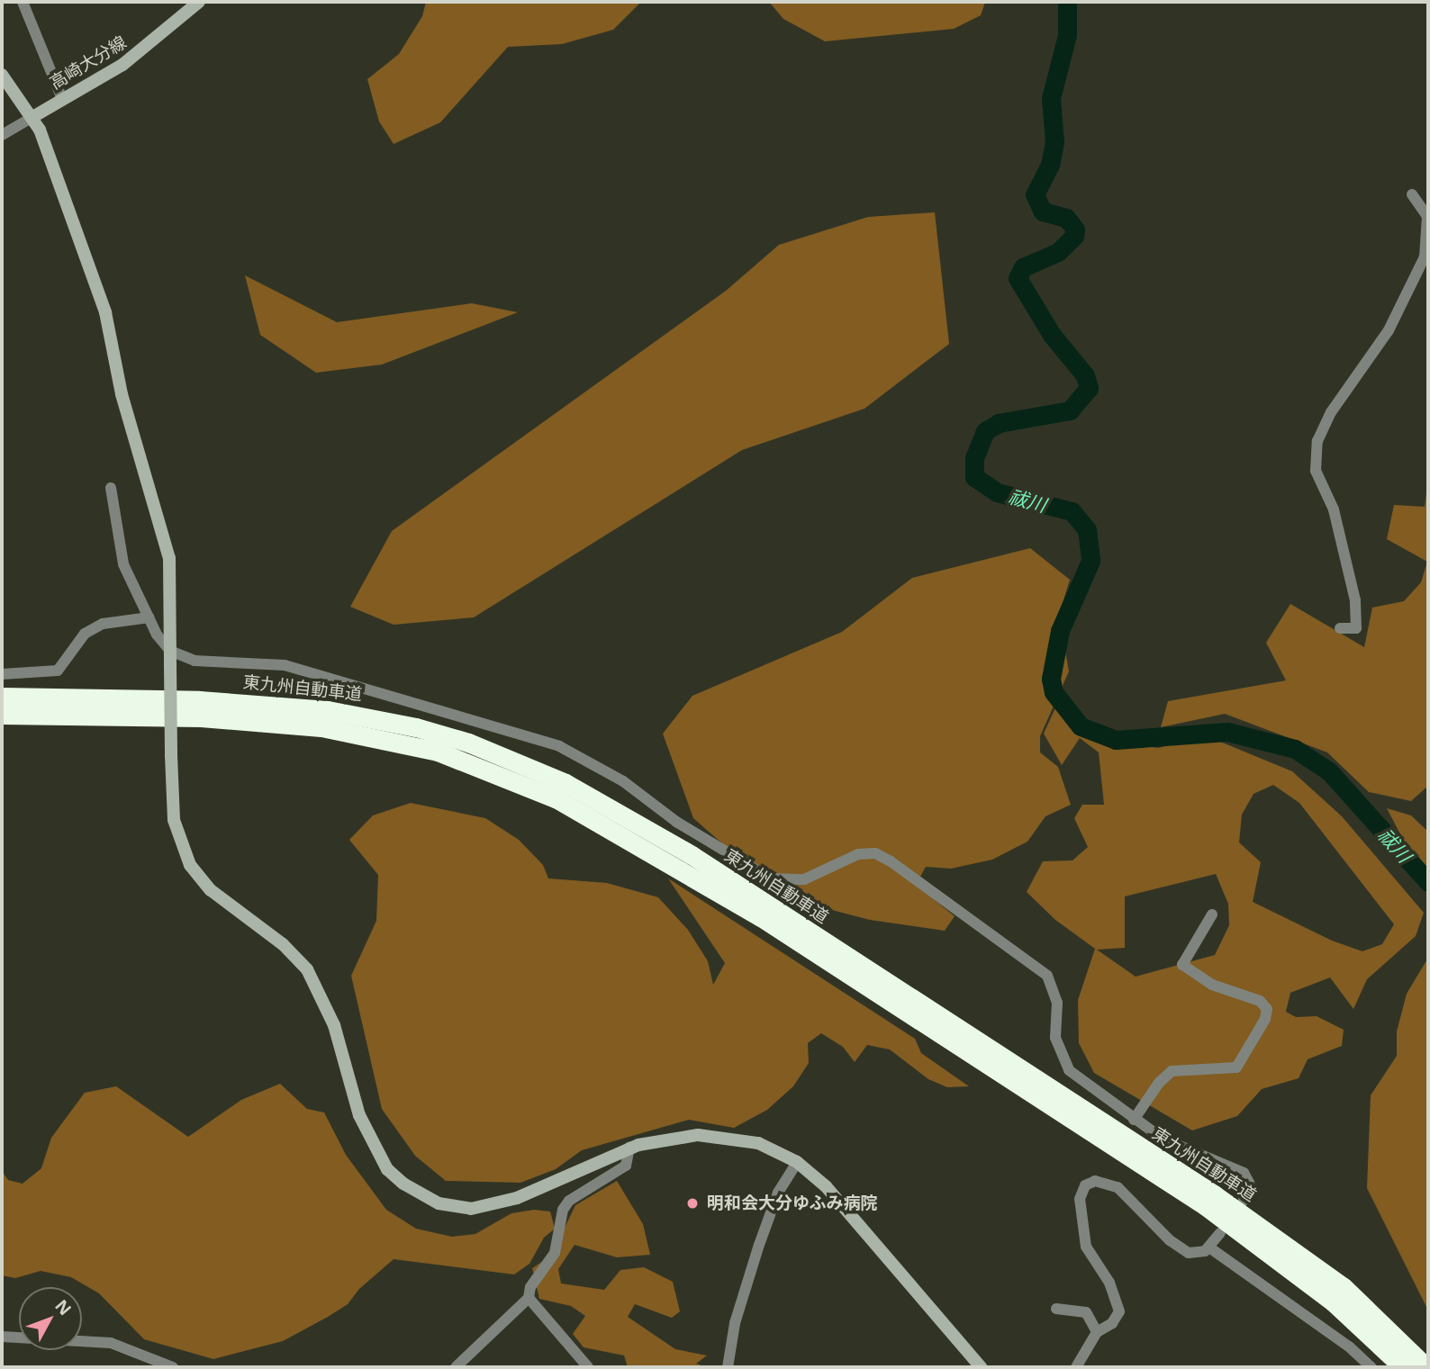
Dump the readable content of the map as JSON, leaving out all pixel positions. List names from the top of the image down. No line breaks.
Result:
{"streets":{"highway":["東九州自動車道"],"street":["高崎大分線"]},"water":["祓川"],"places":["明和会大分ゆふみ病院"],"north":"top right"}
